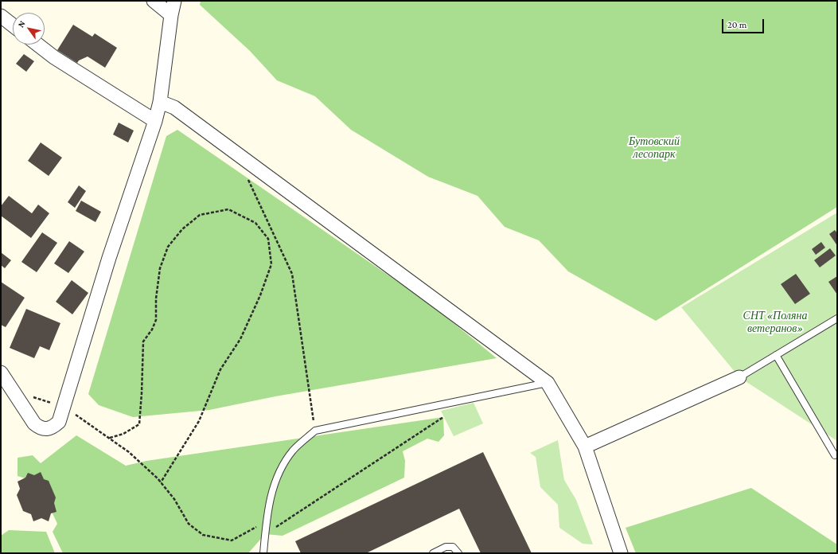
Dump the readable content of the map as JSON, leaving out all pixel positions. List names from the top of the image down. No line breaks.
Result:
{"parks":["Бутовский лесопарк","СНТ «Поляна ветеранов»"],"scale_bar":"20 m","north":"top left"}
